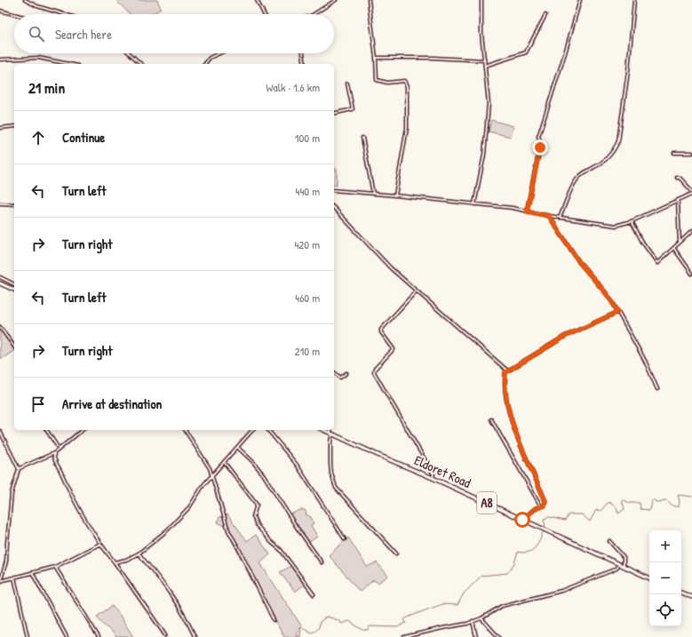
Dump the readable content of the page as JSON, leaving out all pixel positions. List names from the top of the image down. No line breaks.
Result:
{"streets":{"highway":["Eldoret Road","A8"]},"page":{"search":"Search here","heading":["21 min","Walk · 1.6 km"],"list":[["Continue","100 m"],["Turn left","440 m"],["Turn right","420 m"],["Turn left","460 m"],["Turn right","210 m"],"Arrive at destination"],"map_buttons":["+","−"]}}
